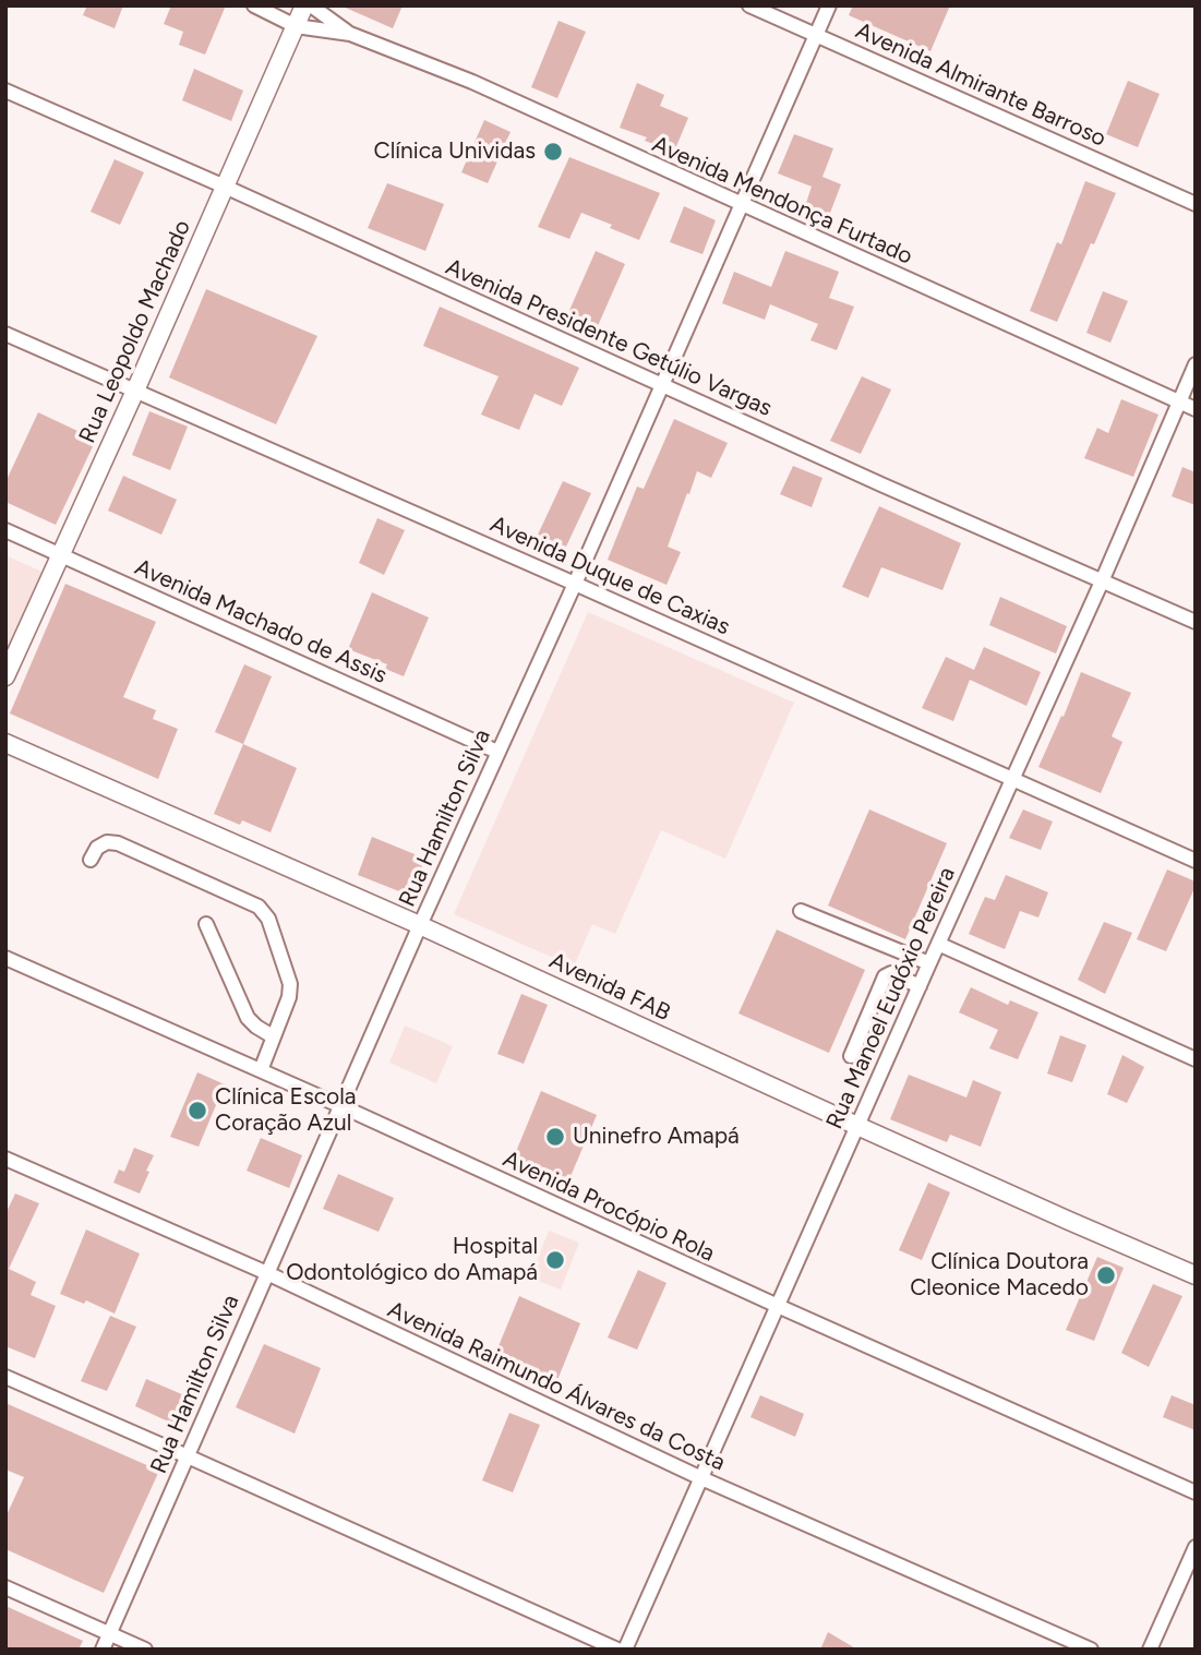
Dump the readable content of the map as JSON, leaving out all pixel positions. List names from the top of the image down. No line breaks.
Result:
{"streets":{"main road":["Rua Leopoldo Machado","Avenida FAB"],"street":["Avenida Almirante Barroso","Avenida Mendonça Furtado","Avenida Presidente Getúlio Vargas","Avenida Duque de Caxias","Avenida Machado de Assis","Rua Hamilton Silva","Rua Manoel Eudóxio Pereira","Avenida Procópio Rola","Avenida Raimundo Álvares da Costa"]},"crossings":[["Avenida Almirante Barroso","Rua Hamilton Silva"],["Avenida Mendonça Furtado","Rua Leopoldo Machado"],["Avenida Mendonça Furtado","Rua Hamilton Silva"],["Avenida Mendonça Furtado","Rua Manoel Eudóxio Pereira"],["Rua Leopoldo Machado","Avenida Presidente Getúlio Vargas"],["Rua Leopoldo Machado","Avenida Duque de Caxias"],["Rua Leopoldo Machado","Avenida Machado de Assis"],["Avenida Presidente Getúlio Vargas","Rua Hamilton Silva"],["Avenida Presidente Getúlio Vargas","Rua Manoel Eudóxio Pereira"],["Avenida Duque de Caxias","Rua Hamilton Silva"],["Avenida Duque de Caxias","Rua Manoel Eudóxio Pereira"],["Avenida Machado de Assis","Rua Hamilton Silva"],["Rua Hamilton Silva","Avenida FAB"],["Rua Hamilton Silva","Avenida Procópio Rola"],["Rua Hamilton Silva","Avenida Raimundo Álvares da Costa"],["Avenida FAB","Rua Manoel Eudóxio Pereira"],["Rua Manoel Eudóxio Pereira","Avenida Procópio Rola"],["Rua Manoel Eudóxio Pereira","Avenida Raimundo Álvares da Costa"]],"places":["Clínica Unividas","Clínica Escola Coração Azul","Uninefro Amapá","Hospital Odontológico do Amapá","Clínica Doutora Cleonice Macedo"]}
